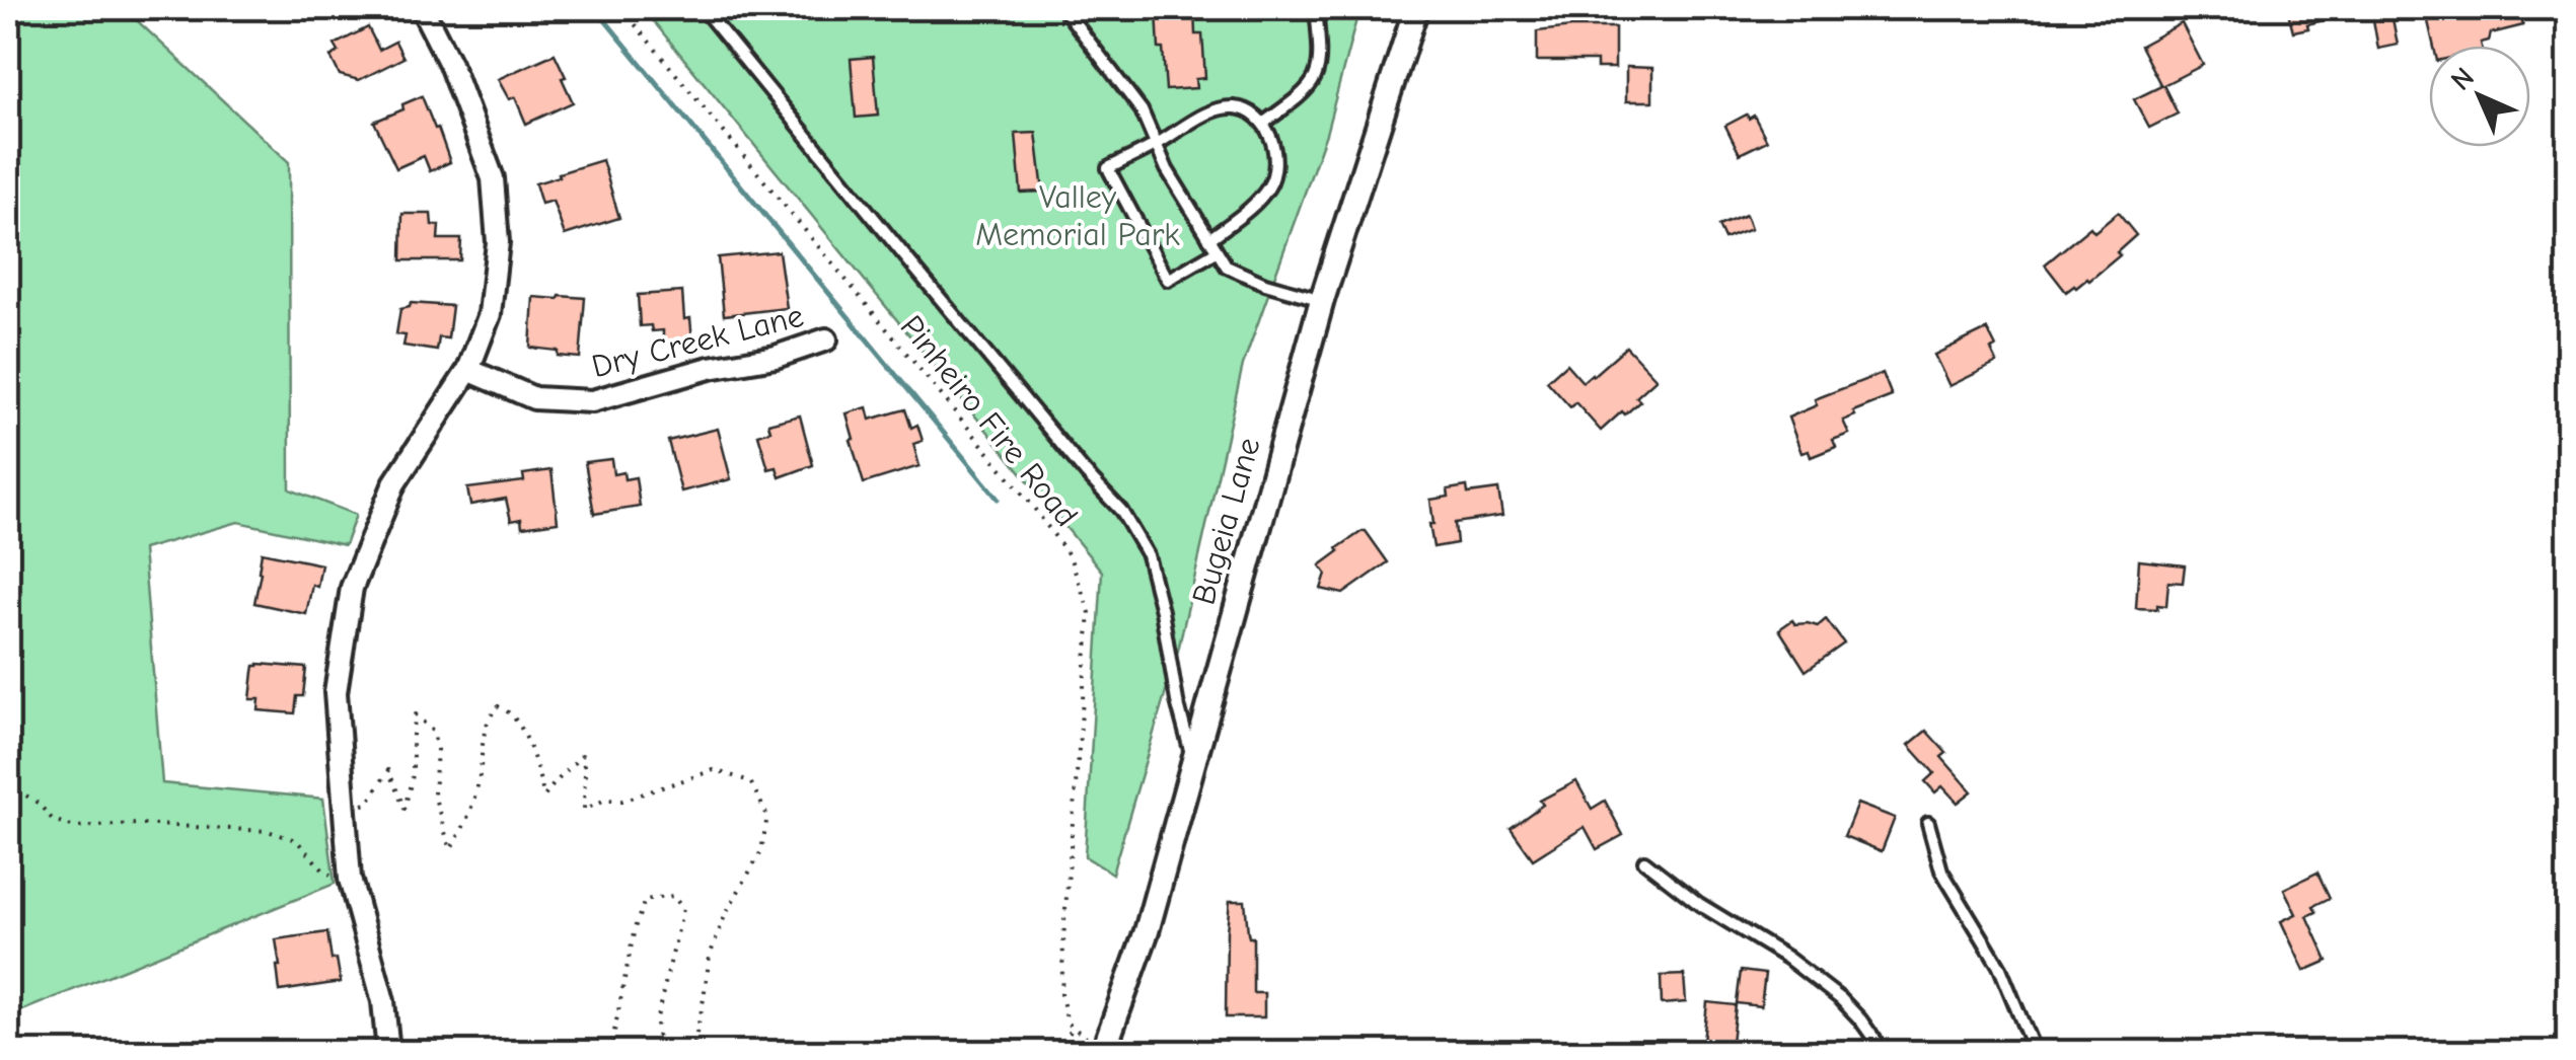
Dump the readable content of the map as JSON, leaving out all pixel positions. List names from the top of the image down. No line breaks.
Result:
{"streets":{"street":["Dry Creek Lane","Bugeia Lane"],"path":["Pinheiro Fire Road"]},"parks":["Valley Memorial Park"],"north":"top left"}
